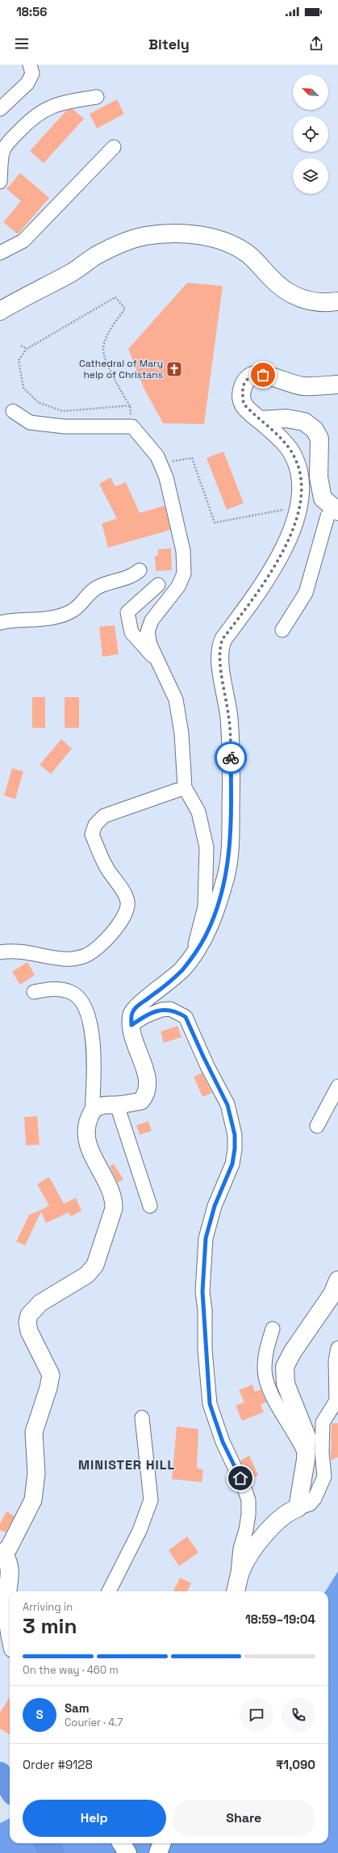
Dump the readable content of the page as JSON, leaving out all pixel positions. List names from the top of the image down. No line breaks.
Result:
{"districts":["MINISTER HILL"],"places":{"church":["Cathedral of Mary help of Christans"]},"north":"top left","page":{"status":"18:56","header":"Bitely","heading":["3 min","Arriving in","18:59–19:04"],"panel":["Sam","Courier · 4.7","Order #9128","₹1,090"],"bar":"On the way · 460 m","round":"S","buttons":["Help","Share"]}}
